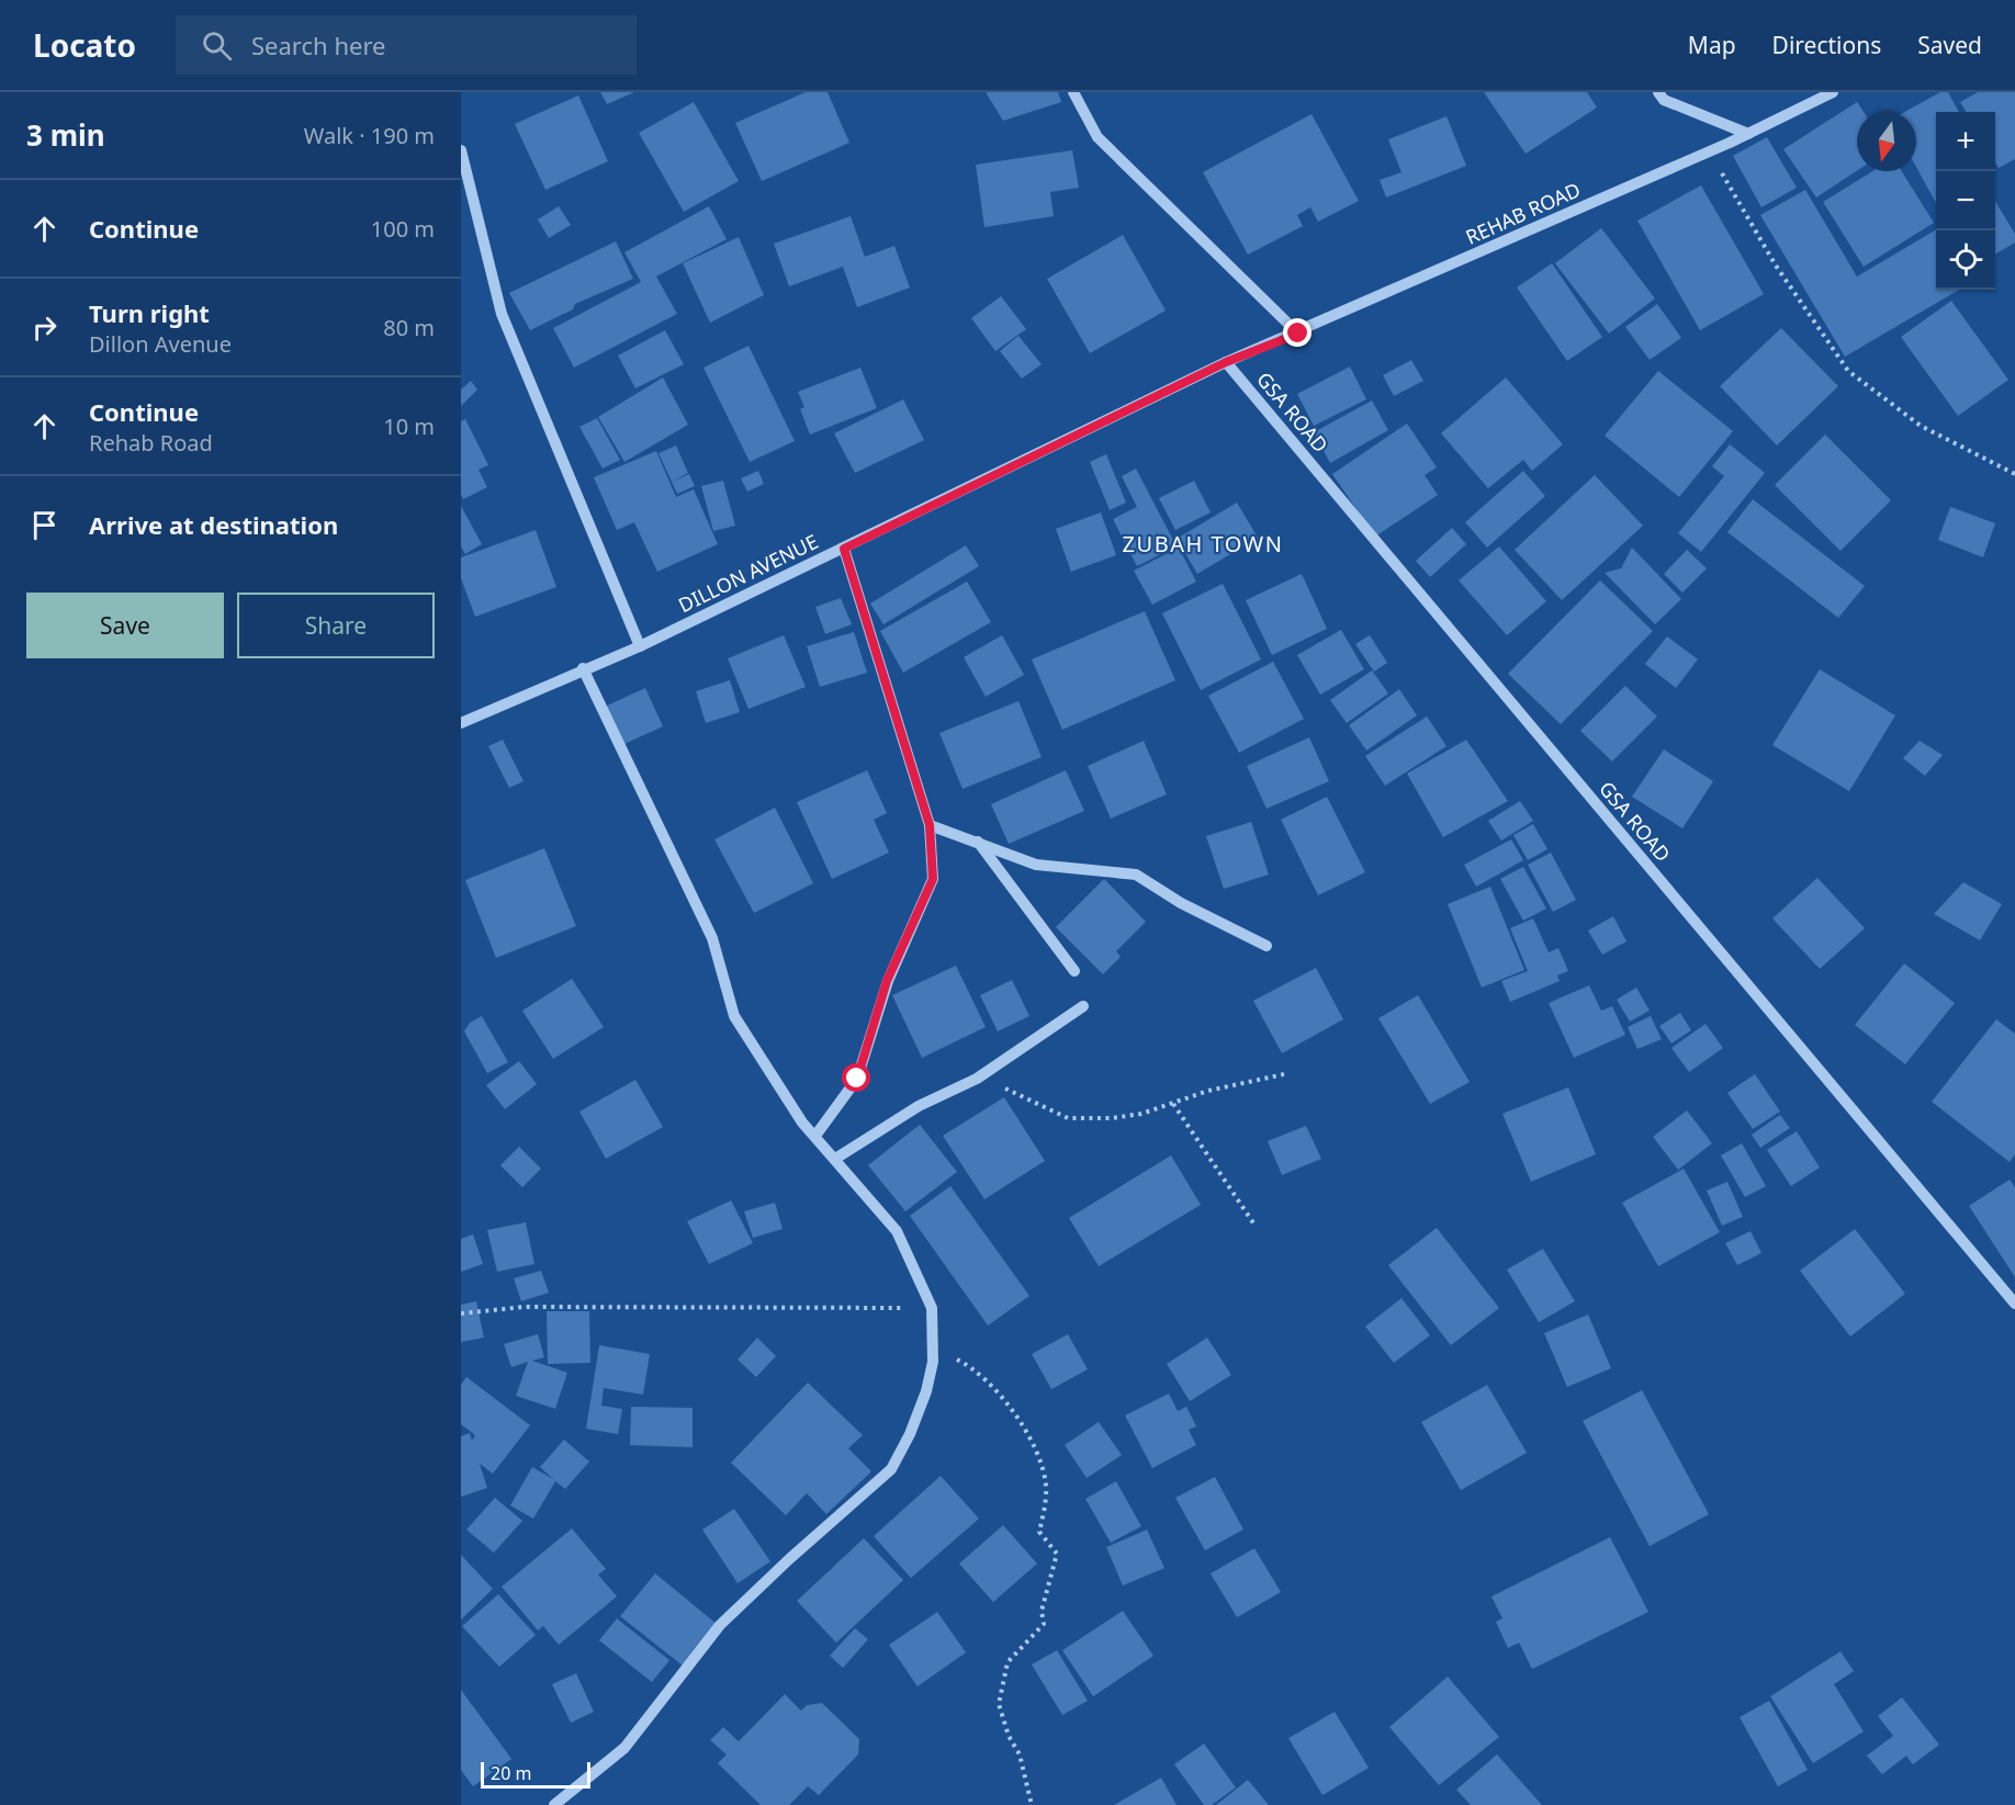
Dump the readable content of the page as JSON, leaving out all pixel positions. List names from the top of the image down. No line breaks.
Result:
{"streets":{"street":["REHAB ROAD","GSA ROAD","DILLON AVENUE"]},"crossings":[["REHAB ROAD","GSA ROAD"],["REHAB ROAD","DILLON AVENUE"],["GSA ROAD","DILLON AVENUE"]],"districts":["ZUBAH TOWN"],"scale_bar":"20 m","north":"bottom","page":{"header":"Locato","search":"Search here","nav":["Map","Directions","Saved"],"heading":["3 min","Walk · 190 m"],"map_buttons":["+","−"],"list":[["Continue","100 m"],["Turn right","Dillon Avenue","80 m"],["Continue","Rehab Road","10 m"],"Arrive at destination"],"buttons":["Save","Share"],"scale":"20 m"}}
